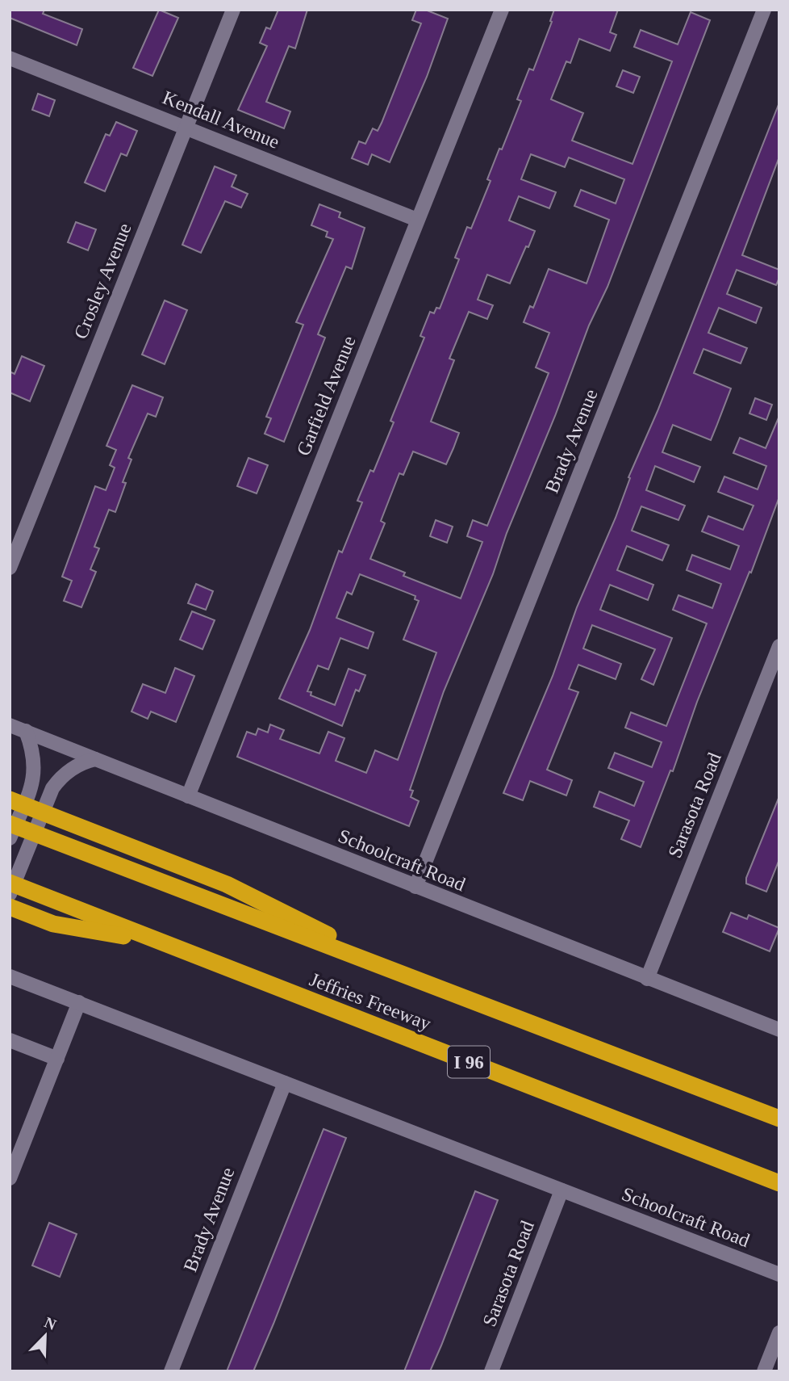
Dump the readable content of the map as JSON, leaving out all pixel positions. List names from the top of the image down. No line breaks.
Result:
{"streets":{"highway":["Jeffries Freeway","I 96"],"street":["Kendall Avenue","Crosley Avenue","Garfield Avenue","Brady Avenue","Sarasota Road","Schoolcraft Road"]},"crossings":[["Kendall Avenue","Crosley Avenue"],["Kendall Avenue","Garfield Avenue"],["Garfield Avenue","Schoolcraft Road"],["Brady Avenue","Schoolcraft Road"],["Sarasota Road","Schoolcraft Road"]],"north":"top right"}
